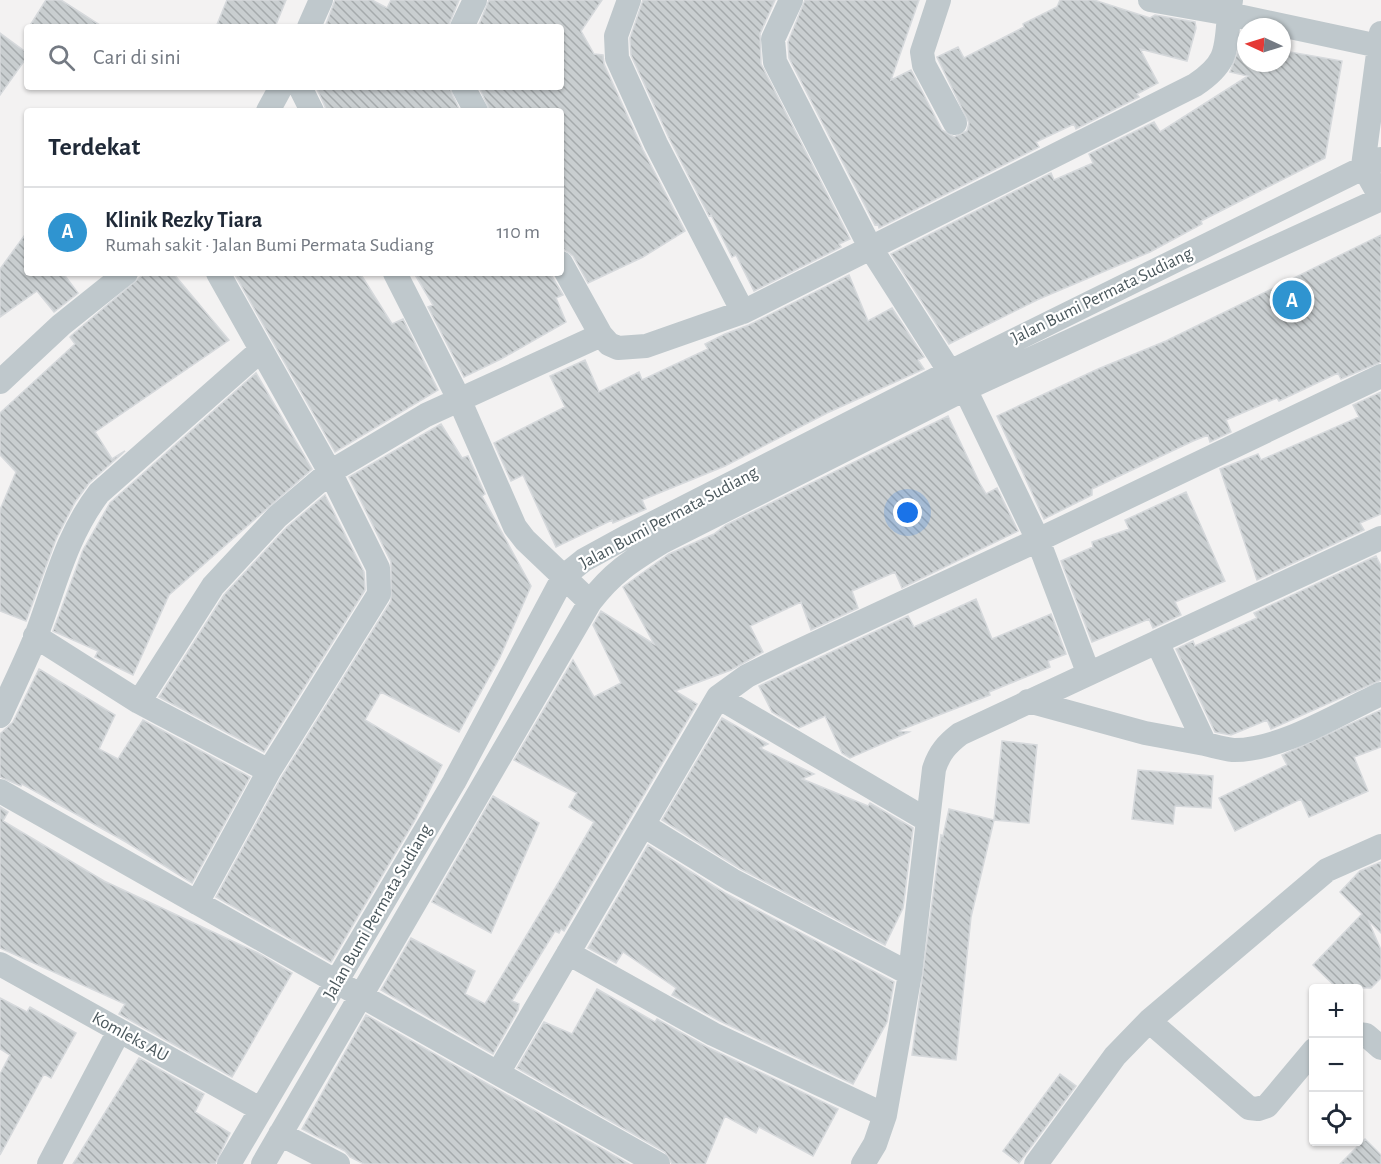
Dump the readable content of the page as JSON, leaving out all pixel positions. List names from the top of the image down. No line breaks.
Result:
{"streets":{"street":["Jalan Bumi Permata Sudiang","Komleks AU"]},"crossings":[["Jalan Bumi Permata Sudiang","Komleks AU"]],"north":"left","page":{"search":"Cari di sini","heading":"Terdekat","list":[{"mark":"A","name":"Klinik Rezky Tiara","note":"Rumah sakit · Jalan Bumi Permata Sudiang","value":"110 m"}],"pins":"A","map_buttons":["+","−"]}}
